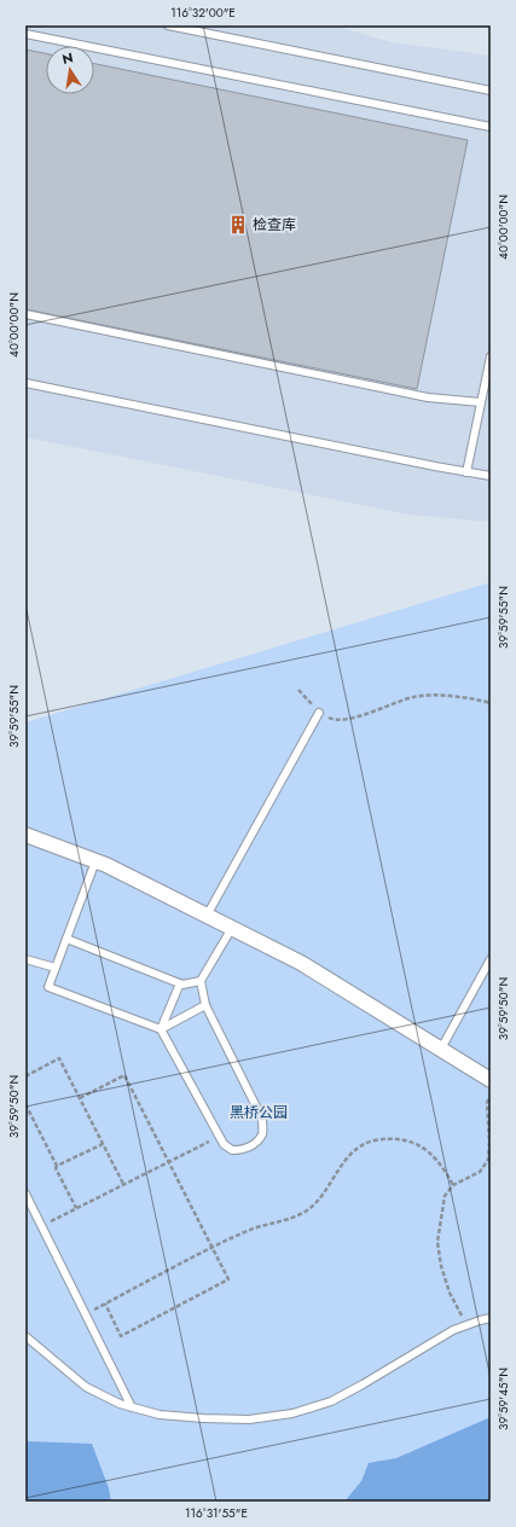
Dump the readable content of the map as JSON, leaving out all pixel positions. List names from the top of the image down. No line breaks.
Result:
{"parks":["黑桥公园"],"places":{"building":["检查库"]},"north":"top","coordinates":["116°32'00\"E","40°00'00\"N","39°59'55\"N","39°59'50\"N","39°59'45\"N","116°31'55\"E"]}
